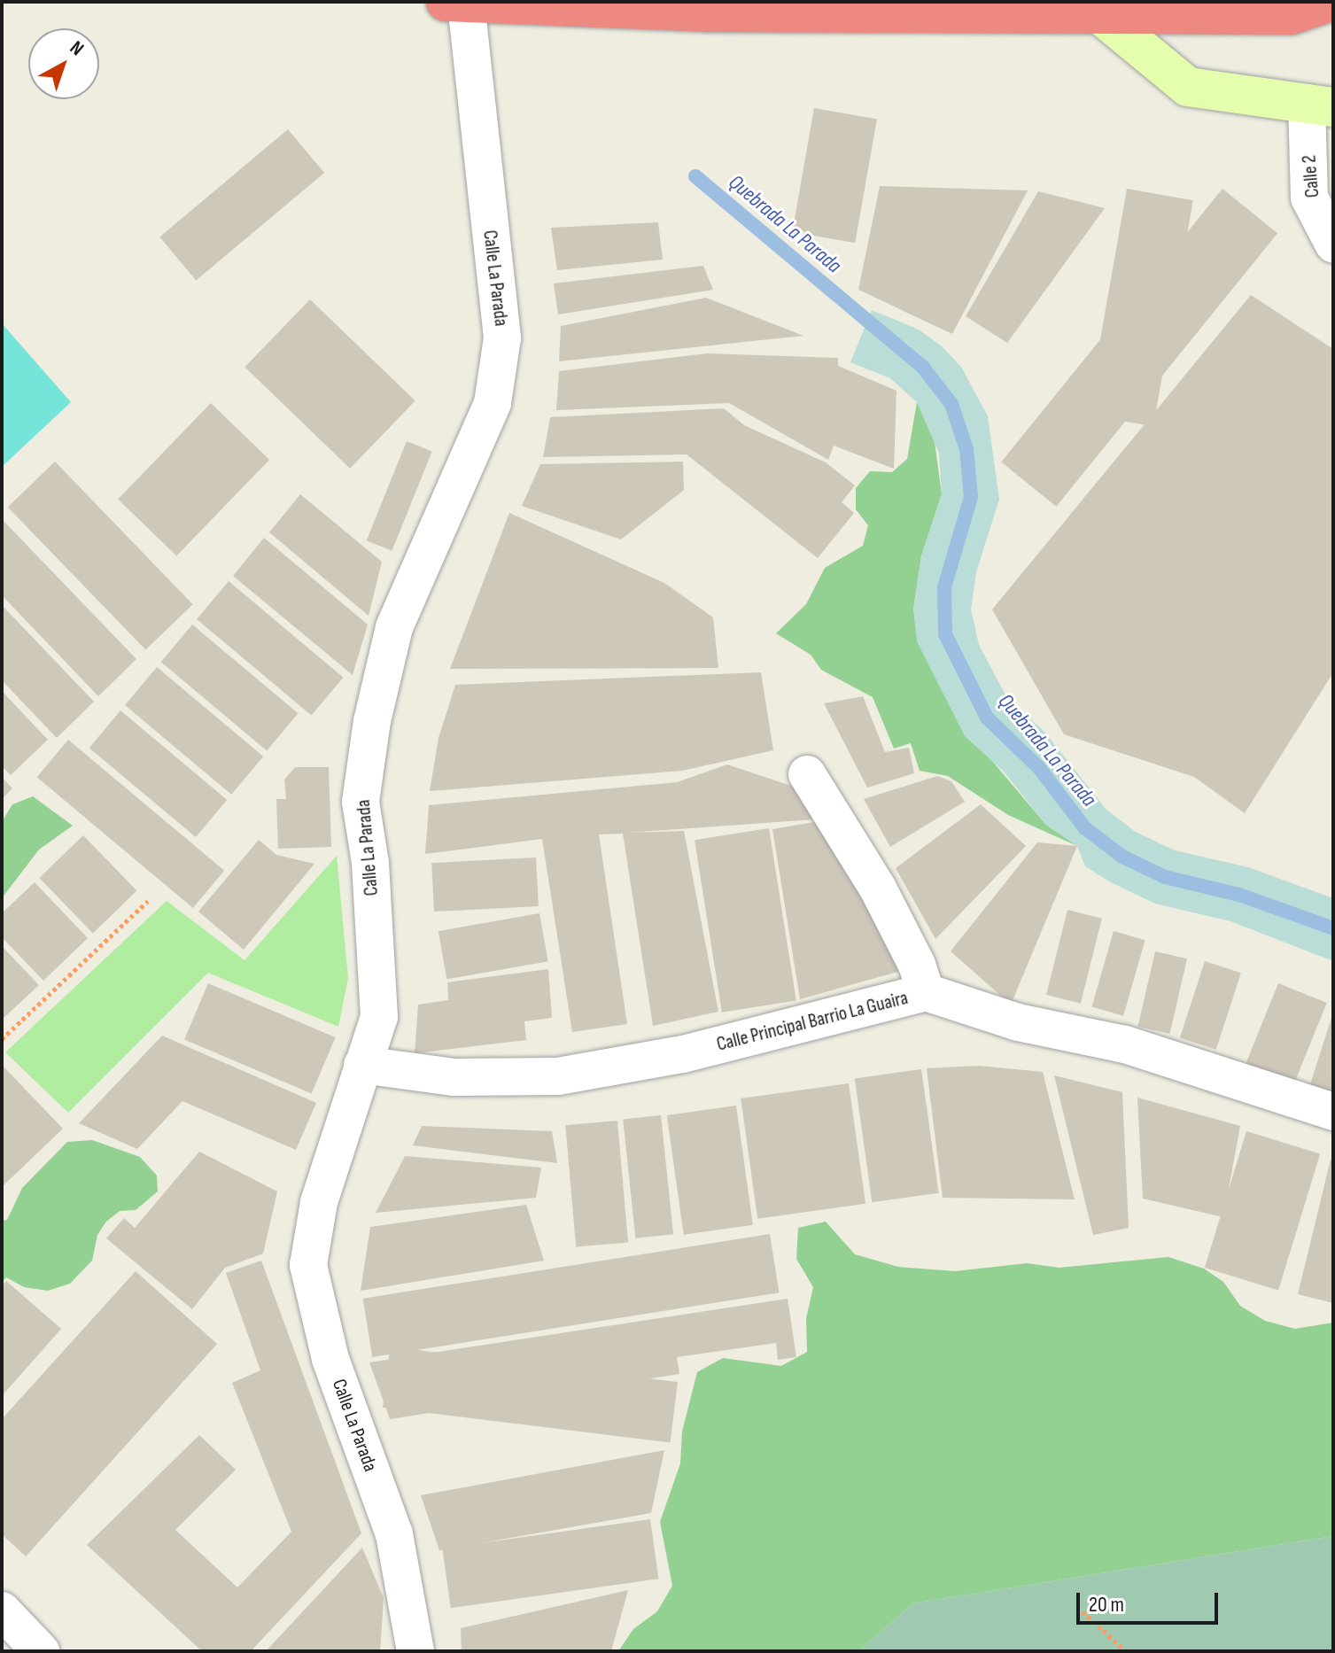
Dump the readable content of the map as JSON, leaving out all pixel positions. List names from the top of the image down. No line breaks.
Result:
{"streets":{"street":["Calle 2","Calle La Parada","Calle Principal Barrio La Guaira"]},"crossings":[["Calle La Parada","Calle Principal Barrio La Guaira"]],"water":["Quebrada La Parada"],"scale_bar":"20 m","north":"top right"}
